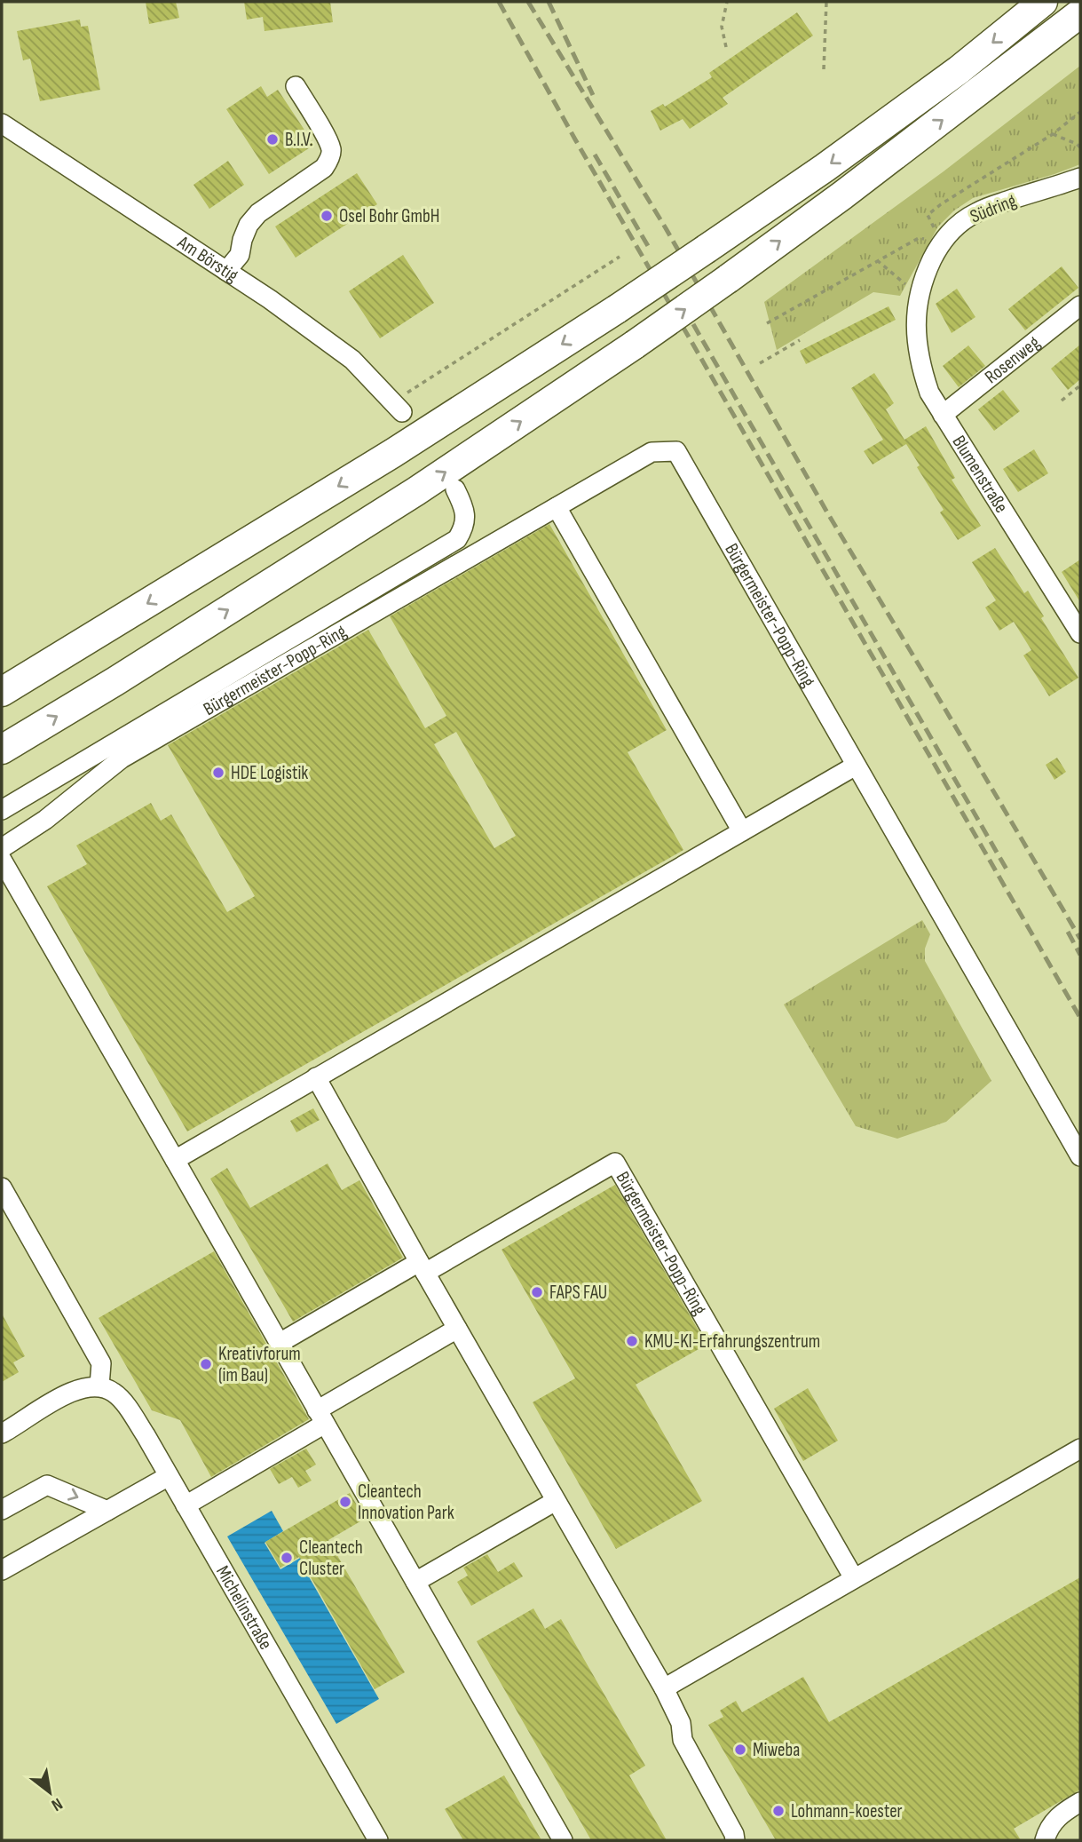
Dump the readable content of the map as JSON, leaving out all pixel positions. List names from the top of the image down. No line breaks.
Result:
{"streets":{"street":["Südring","Am Börstig","Rosenweg","Blumenstraße","Bürgermeister-Popp-Ring","Michelinstraße"]},"crossings":[["Südring","Blumenstraße"],["Rosenweg","Blumenstraße"]],"places":["B.I.V.","Osel Bohr GmbH","HDE Logistik","FAPS FAU","KMU-KI-Erfahrungszentrum","Kreativforum (im Bau)","Cleantech Innovation Park","Cleantech Cluster","Miweba","Lohmann-koester"],"north":"bottom right"}
